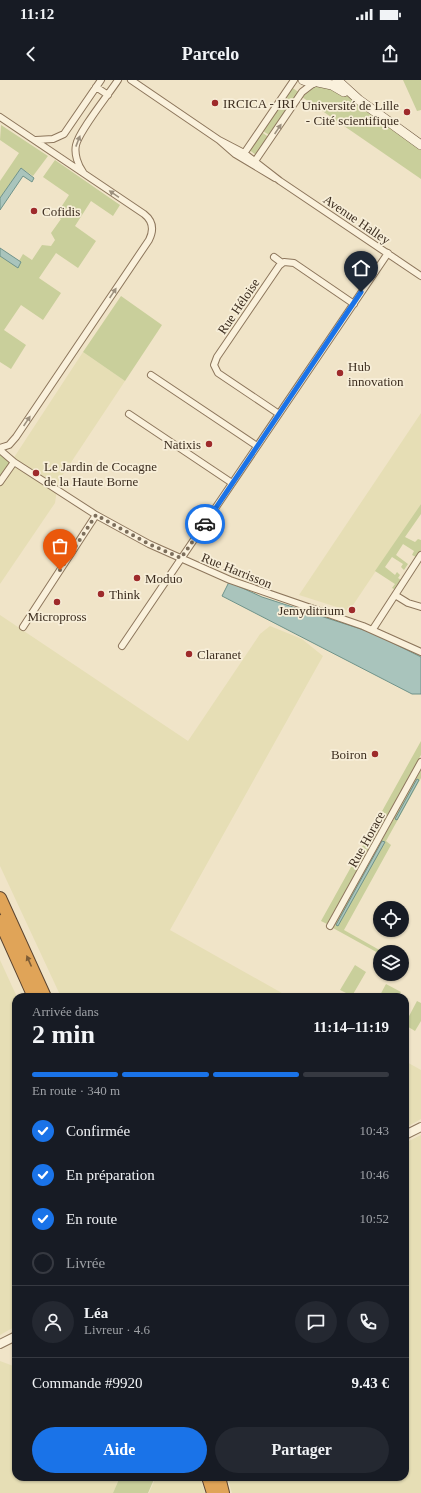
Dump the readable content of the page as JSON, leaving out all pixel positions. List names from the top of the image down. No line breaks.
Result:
{"streets":{"street":["Avenue Halley","Rue Héloise","Rue Harrisson","Rue Horace"]},"places":["IRCICA - IRI","Université de Lille ‐ Cité scientifique","Cofidis","Hub innovation","Natixis","Le Jardin de Cocagne de la Haute Borne","Moduo","Think","Micropross","Jemyditrium","Claranet","Boiron"],"page":{"status":"11:12","header":"Parcelo","heading":["2 min","Arrivée dans","11:14–11:19"],"panel":["Léa","Livreur · 4.6","Commande #9920","9.43 €"],"bar":"En route · 340 m","list":[["Confirmée","10:43"],["En préparation","10:46"],["En route","10:52"],"Livrée"],"buttons":["Aide","Partager"]}}
